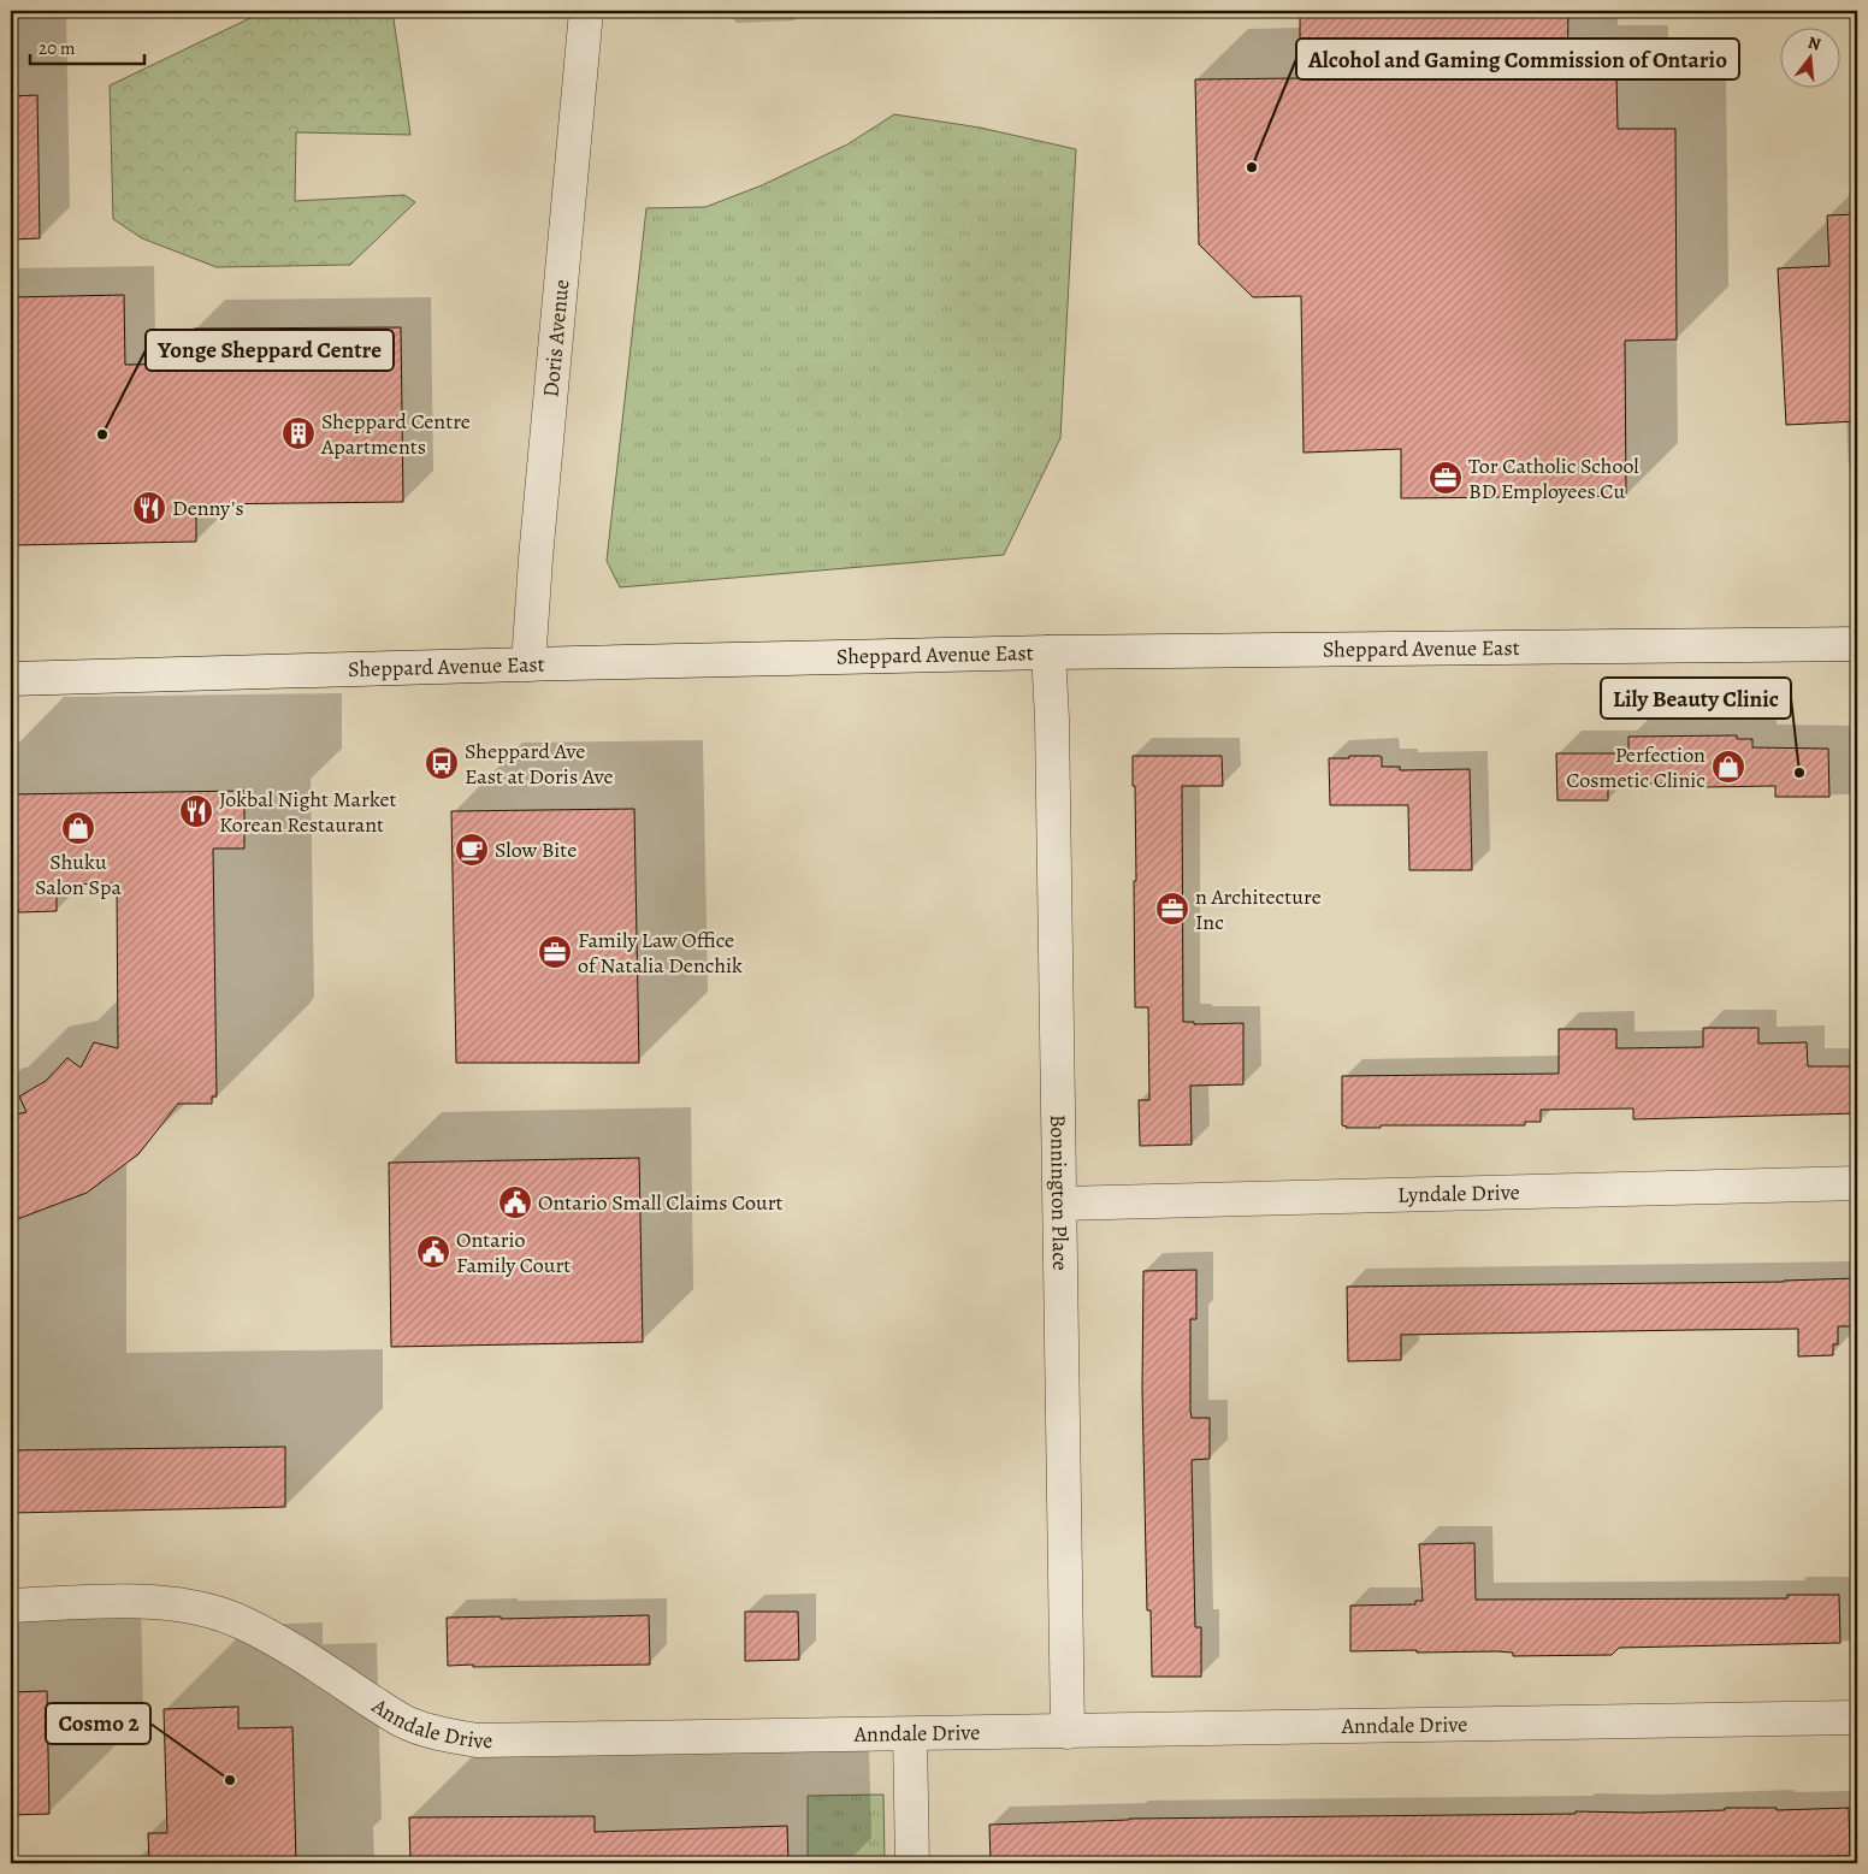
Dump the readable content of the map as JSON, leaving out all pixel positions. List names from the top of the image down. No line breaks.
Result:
{"streets":{"street":["Doris Avenue","Sheppard Avenue East","Bonnington Place","Lyndale Drive","Anndale Drive"]},"crossings":[["Doris Avenue","Sheppard Avenue East"],["Sheppard Avenue East","Bonnington Place"],["Bonnington Place","Lyndale Drive"],["Bonnington Place","Anndale Drive"]],"places":{"other":["Alcohol and Gaming Commission of Ontario","Yonge Sheppard Centre","Lily Beauty Clinic","Cosmo 2"],"building":["Sheppard Centre Apartments"],"office":["Tor Catholic School BD Employees Cu","n Architecture Inc","Family Law Office of Natalia Denchik"],"restaurant":["Denny's","Jokbal Night Market Korean Restaurant"],"bus stop":["Sheppard Ave East at Doris Ave"],"shop":["Perfection Cosmetic Clinic","Shuku Salon Spa"],"cafe":["Slow Bite"],"public building":["Ontario Small Claims Court","Ontario Family Court"]},"scale_bar":"20 m","north":"top"}
